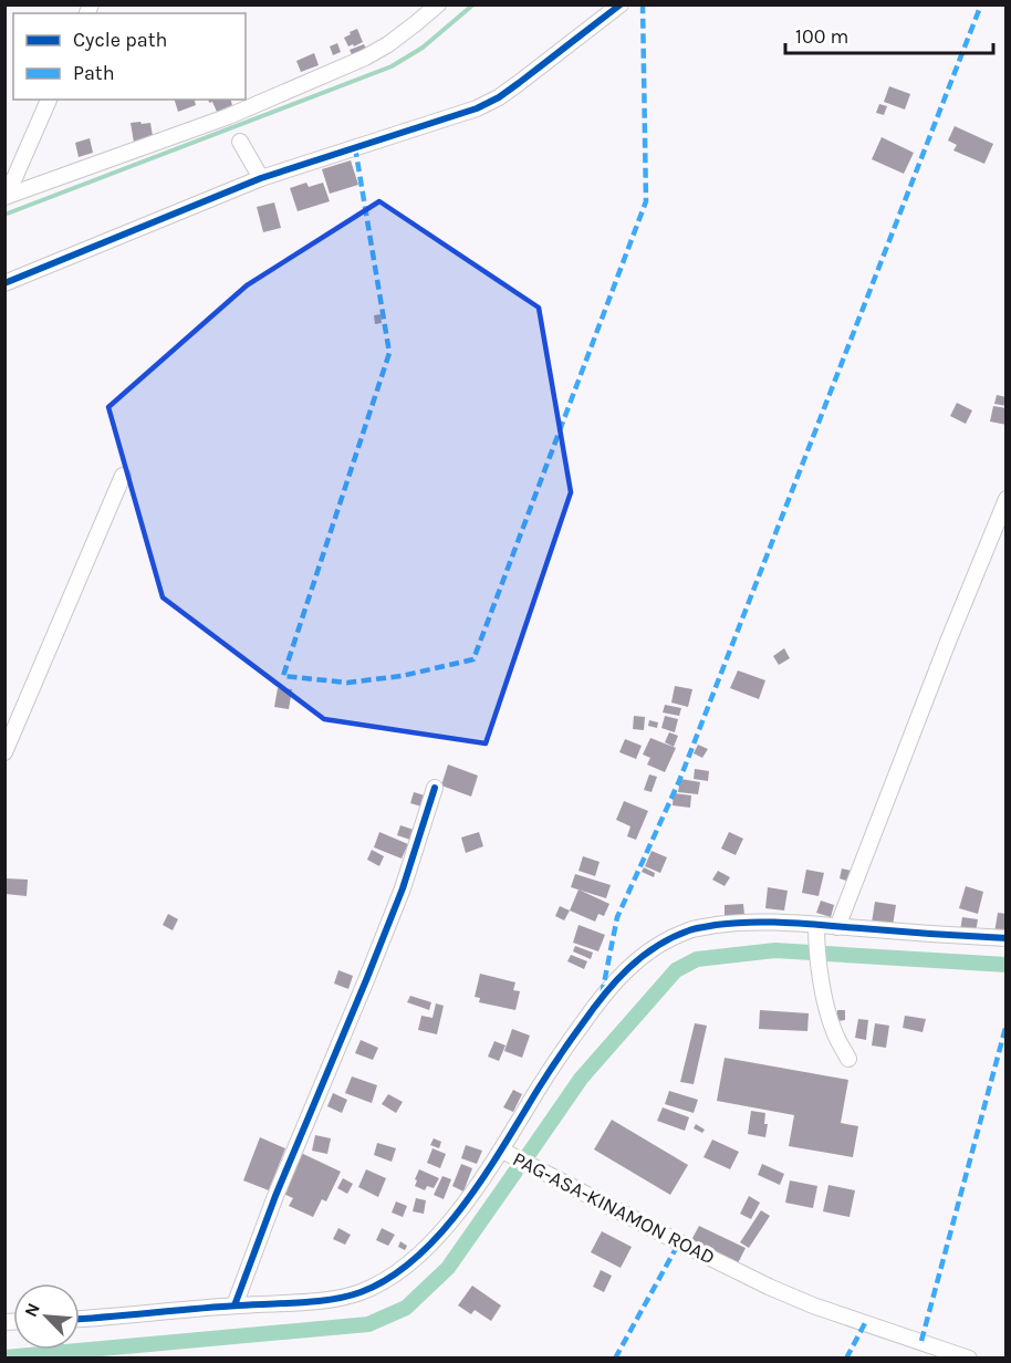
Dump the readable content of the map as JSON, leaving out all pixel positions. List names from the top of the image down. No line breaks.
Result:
{"streets":{"street":["PAG-ASA-KINAMON ROAD"]},"legend":["Cycle path","Path"],"scale_bar":"100 m","north":"top left"}
